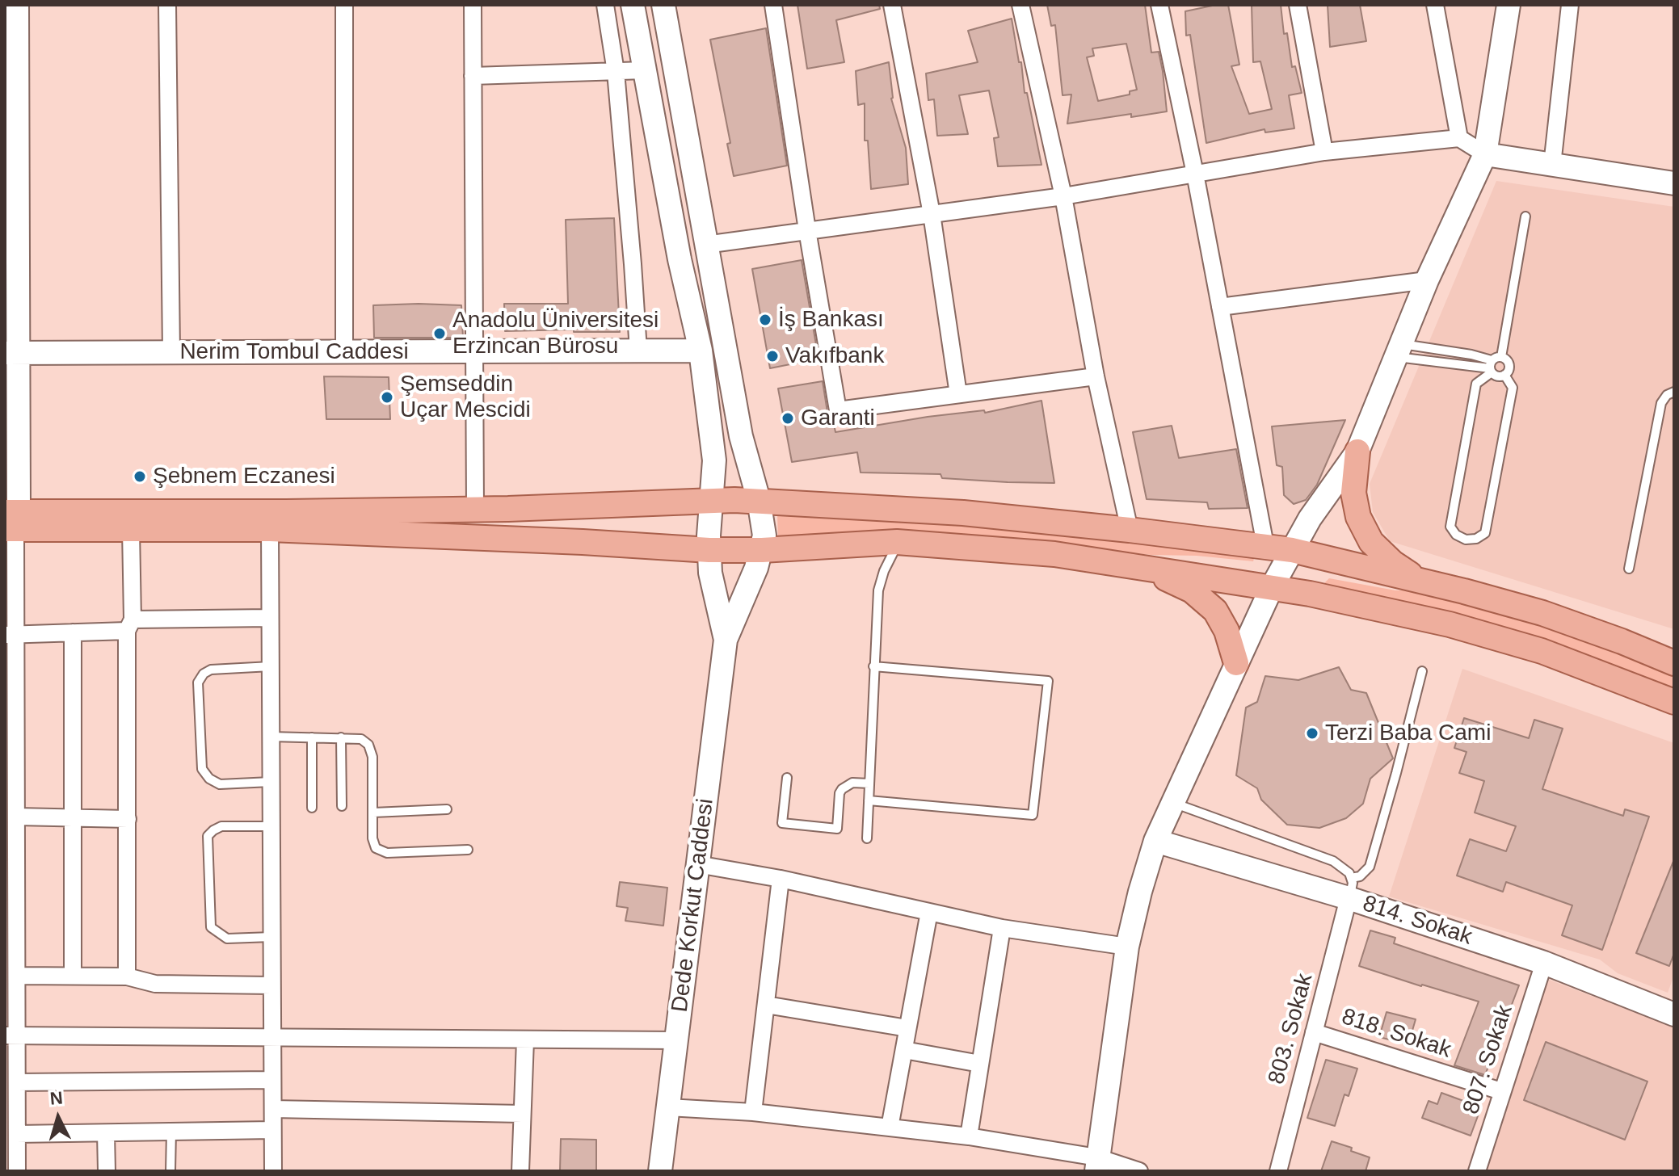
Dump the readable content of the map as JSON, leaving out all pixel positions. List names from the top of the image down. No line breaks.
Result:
{"streets":{"street":["Nerim Tombul Caddesi","Dede Korkut Caddesi","814. Sokak","803. Sokak","818. Sokak","807. Sokak"]},"crossings":[["Nerim Tombul Caddesi","Dede Korkut Caddesi"],["814. Sokak","803. Sokak"],["814. Sokak","807. Sokak"],["803. Sokak","818. Sokak"],["818. Sokak","807. Sokak"]],"places":["İş Bankası","Anadolu Üniversitesi Erzincan Bürosu","Vakıfbank","Şemseddin Uçar Mescidi","Garanti","Şebnem Eczanesi","Terzi Baba Cami"],"north":"top"}
